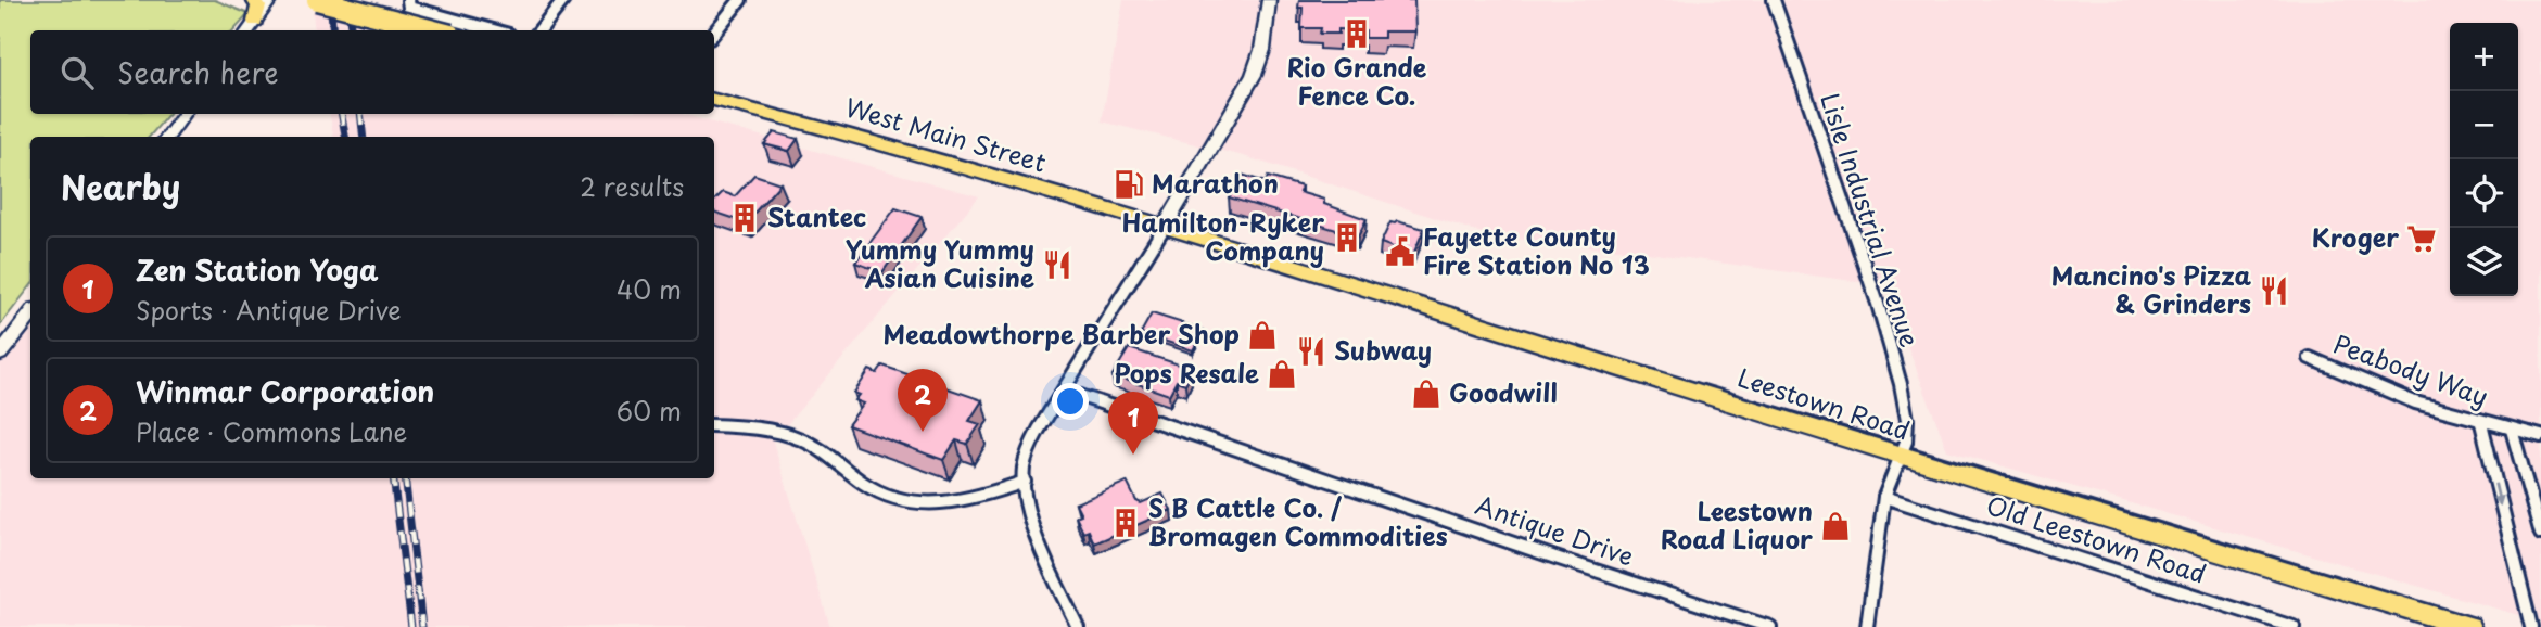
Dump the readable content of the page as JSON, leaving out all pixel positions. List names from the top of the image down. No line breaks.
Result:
{"streets":{"main road":["West Main Street","Leestown Road"],"street":["Lisle Industrial Avenue","Peabody Way","Antique Drive","Old Leestown Road"]},"crossings":[["West Main Street","Leestown Road"],["Lisle Industrial Avenue","Leestown Road"],["Lisle Industrial Avenue","Old Leestown Road"]],"places":{"building":["Rio Grande Fence Co.","Stantec","Hamilton-Ryker Company","S B Cattle Co. / Bromagen Commodities"],"fuel station":["Marathon"],"supermarket":["Kroger"],"public building":["Fayette County Fire Station No 13"],"restaurant":["Yummy Yummy Asian Cuisine","Mancino's Pizza & Grinders","Subway"],"shop":["Meadowthorpe Barber Shop","Pops Resale","Goodwill","Leestown Road Liquor"]},"page":{"map_buttons":["+","−"],"search":"Search here","heading":["Nearby","2 results"],"list":[{"mark":"1","name":"Zen Station Yoga","note":"Sports · Antique Drive","value":"40 m"},{"mark":"2","name":"Winmar Corporation","note":"Place · Commons Lane","value":"60 m"}],"pins":["2","1"]}}
